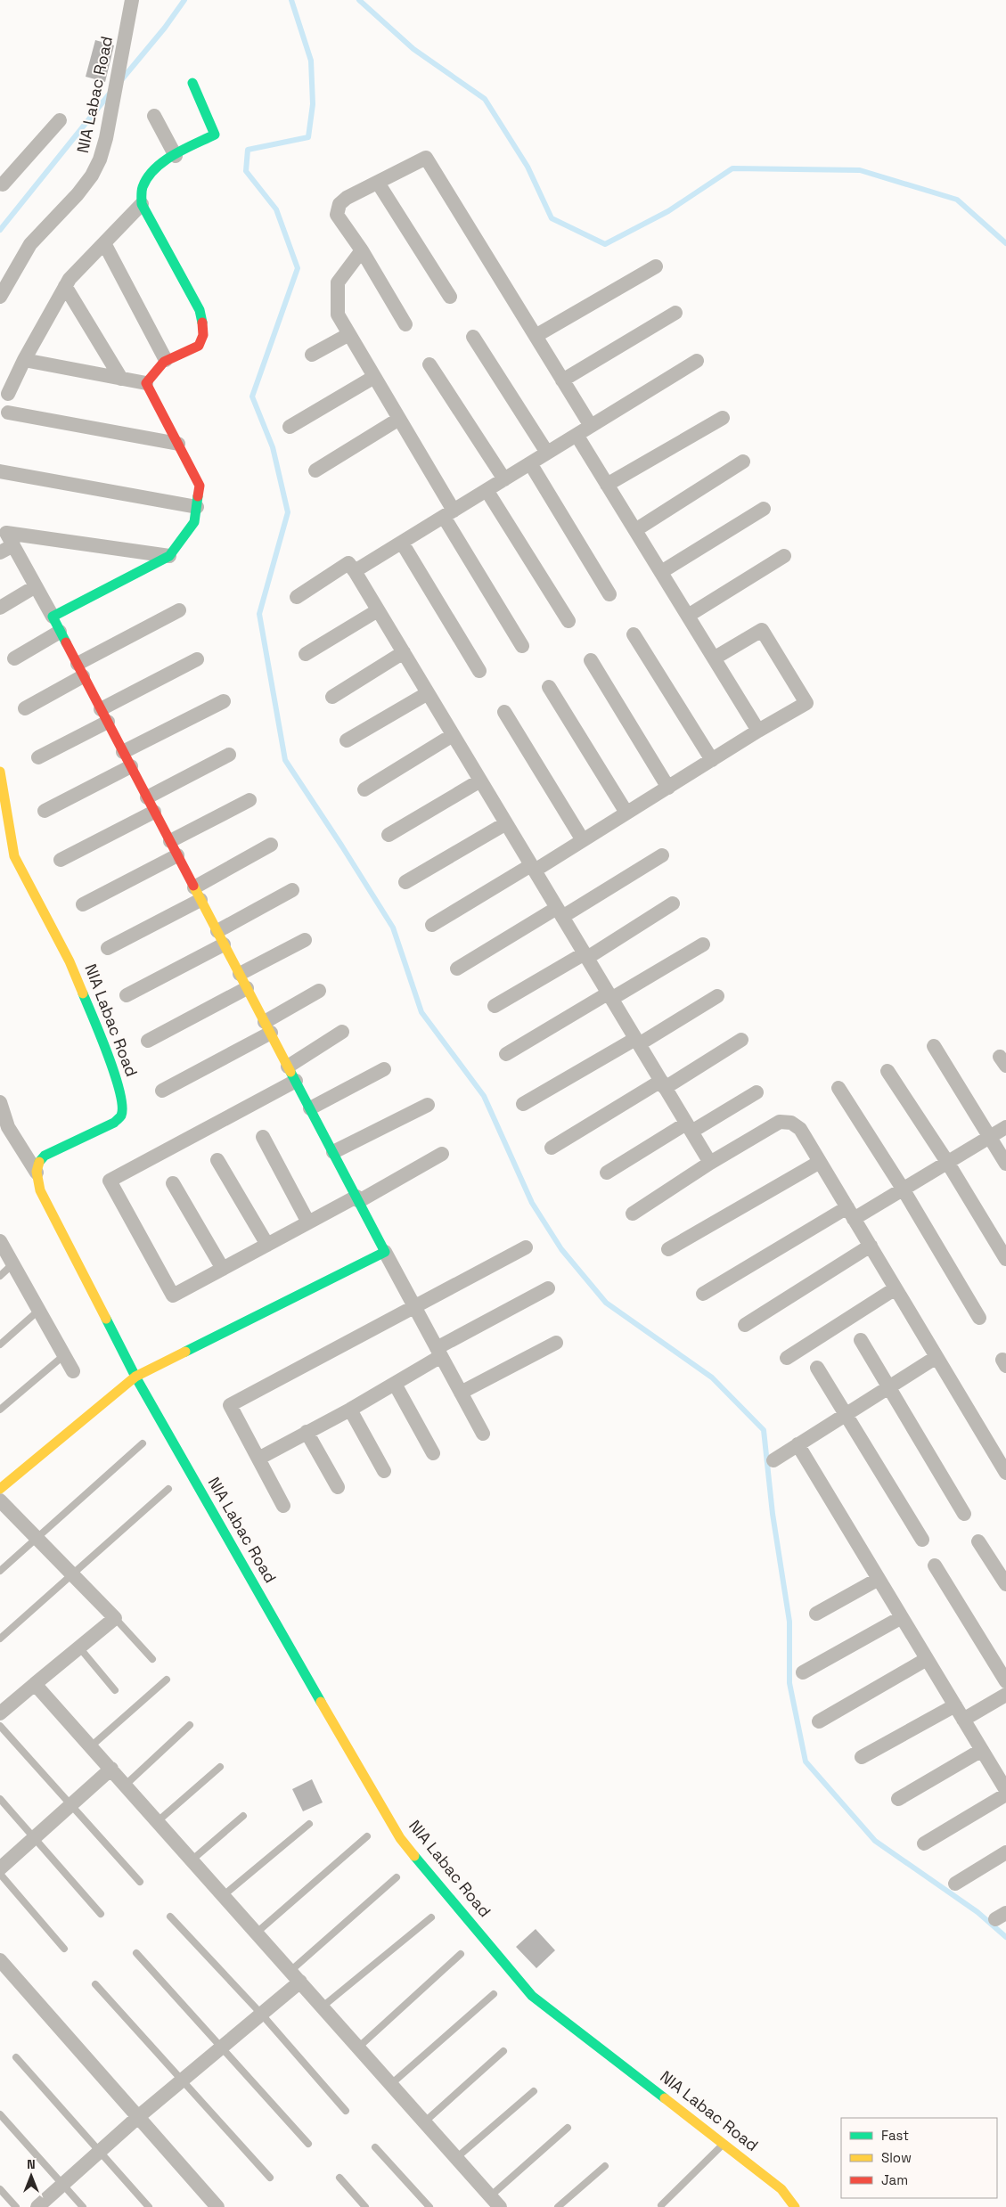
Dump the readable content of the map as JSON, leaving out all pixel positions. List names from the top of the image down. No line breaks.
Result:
{"streets":{"street":["NIA Labac Road"]},"legend":["Fast","Slow","Jam"],"north":"top"}
